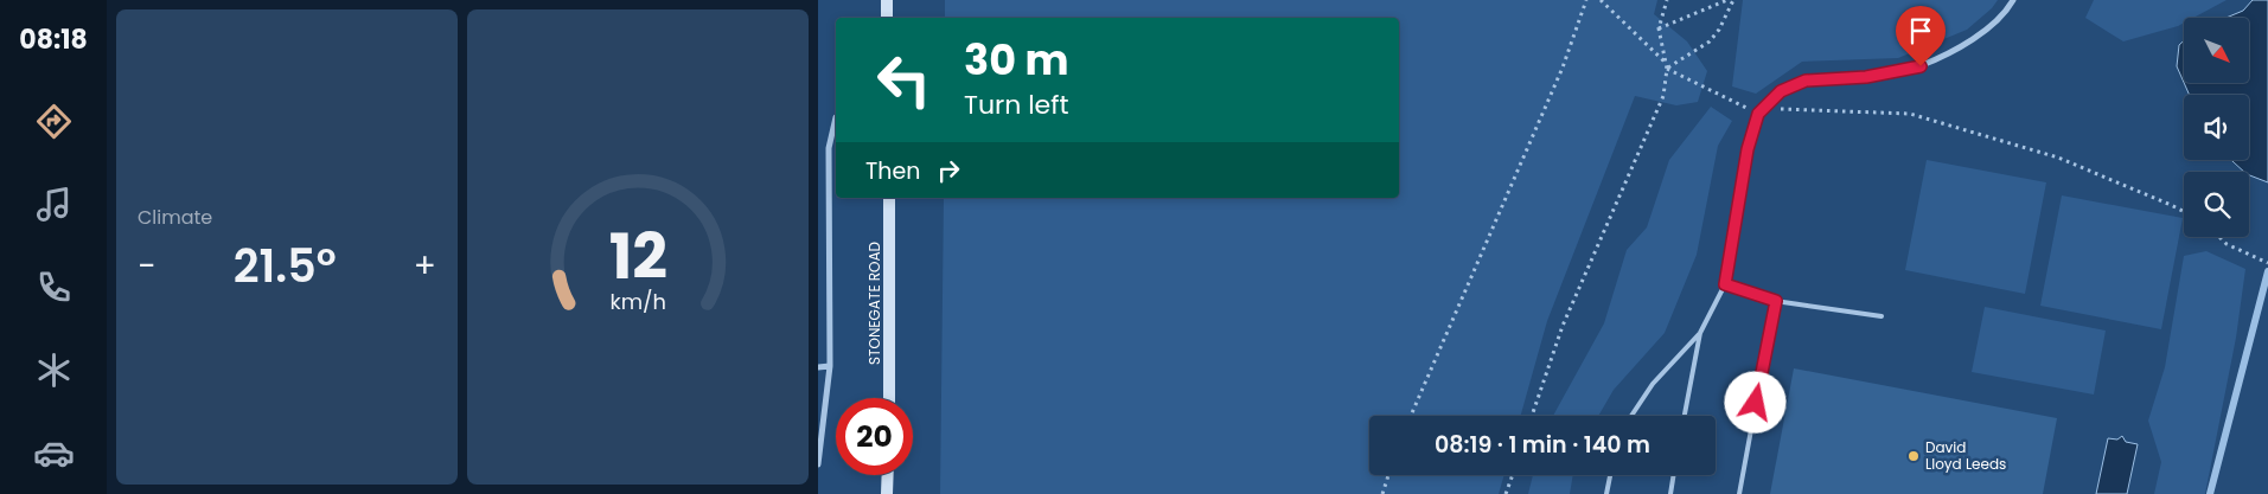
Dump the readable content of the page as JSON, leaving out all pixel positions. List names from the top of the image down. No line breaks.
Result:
{"streets":{"main road":["STONEGATE ROAD"]},"places":["David Lloyd Leeds"],"north":"bottom right","page":{"tabs":"08:18","tile":"Climate","turn":["30 m","Turn left"],"then":"Then","heat":["−","21.5°","+"],"limit":"20","trip":"08:19 · 1 min · 140 m","gauge":["12","km/h"]}}
